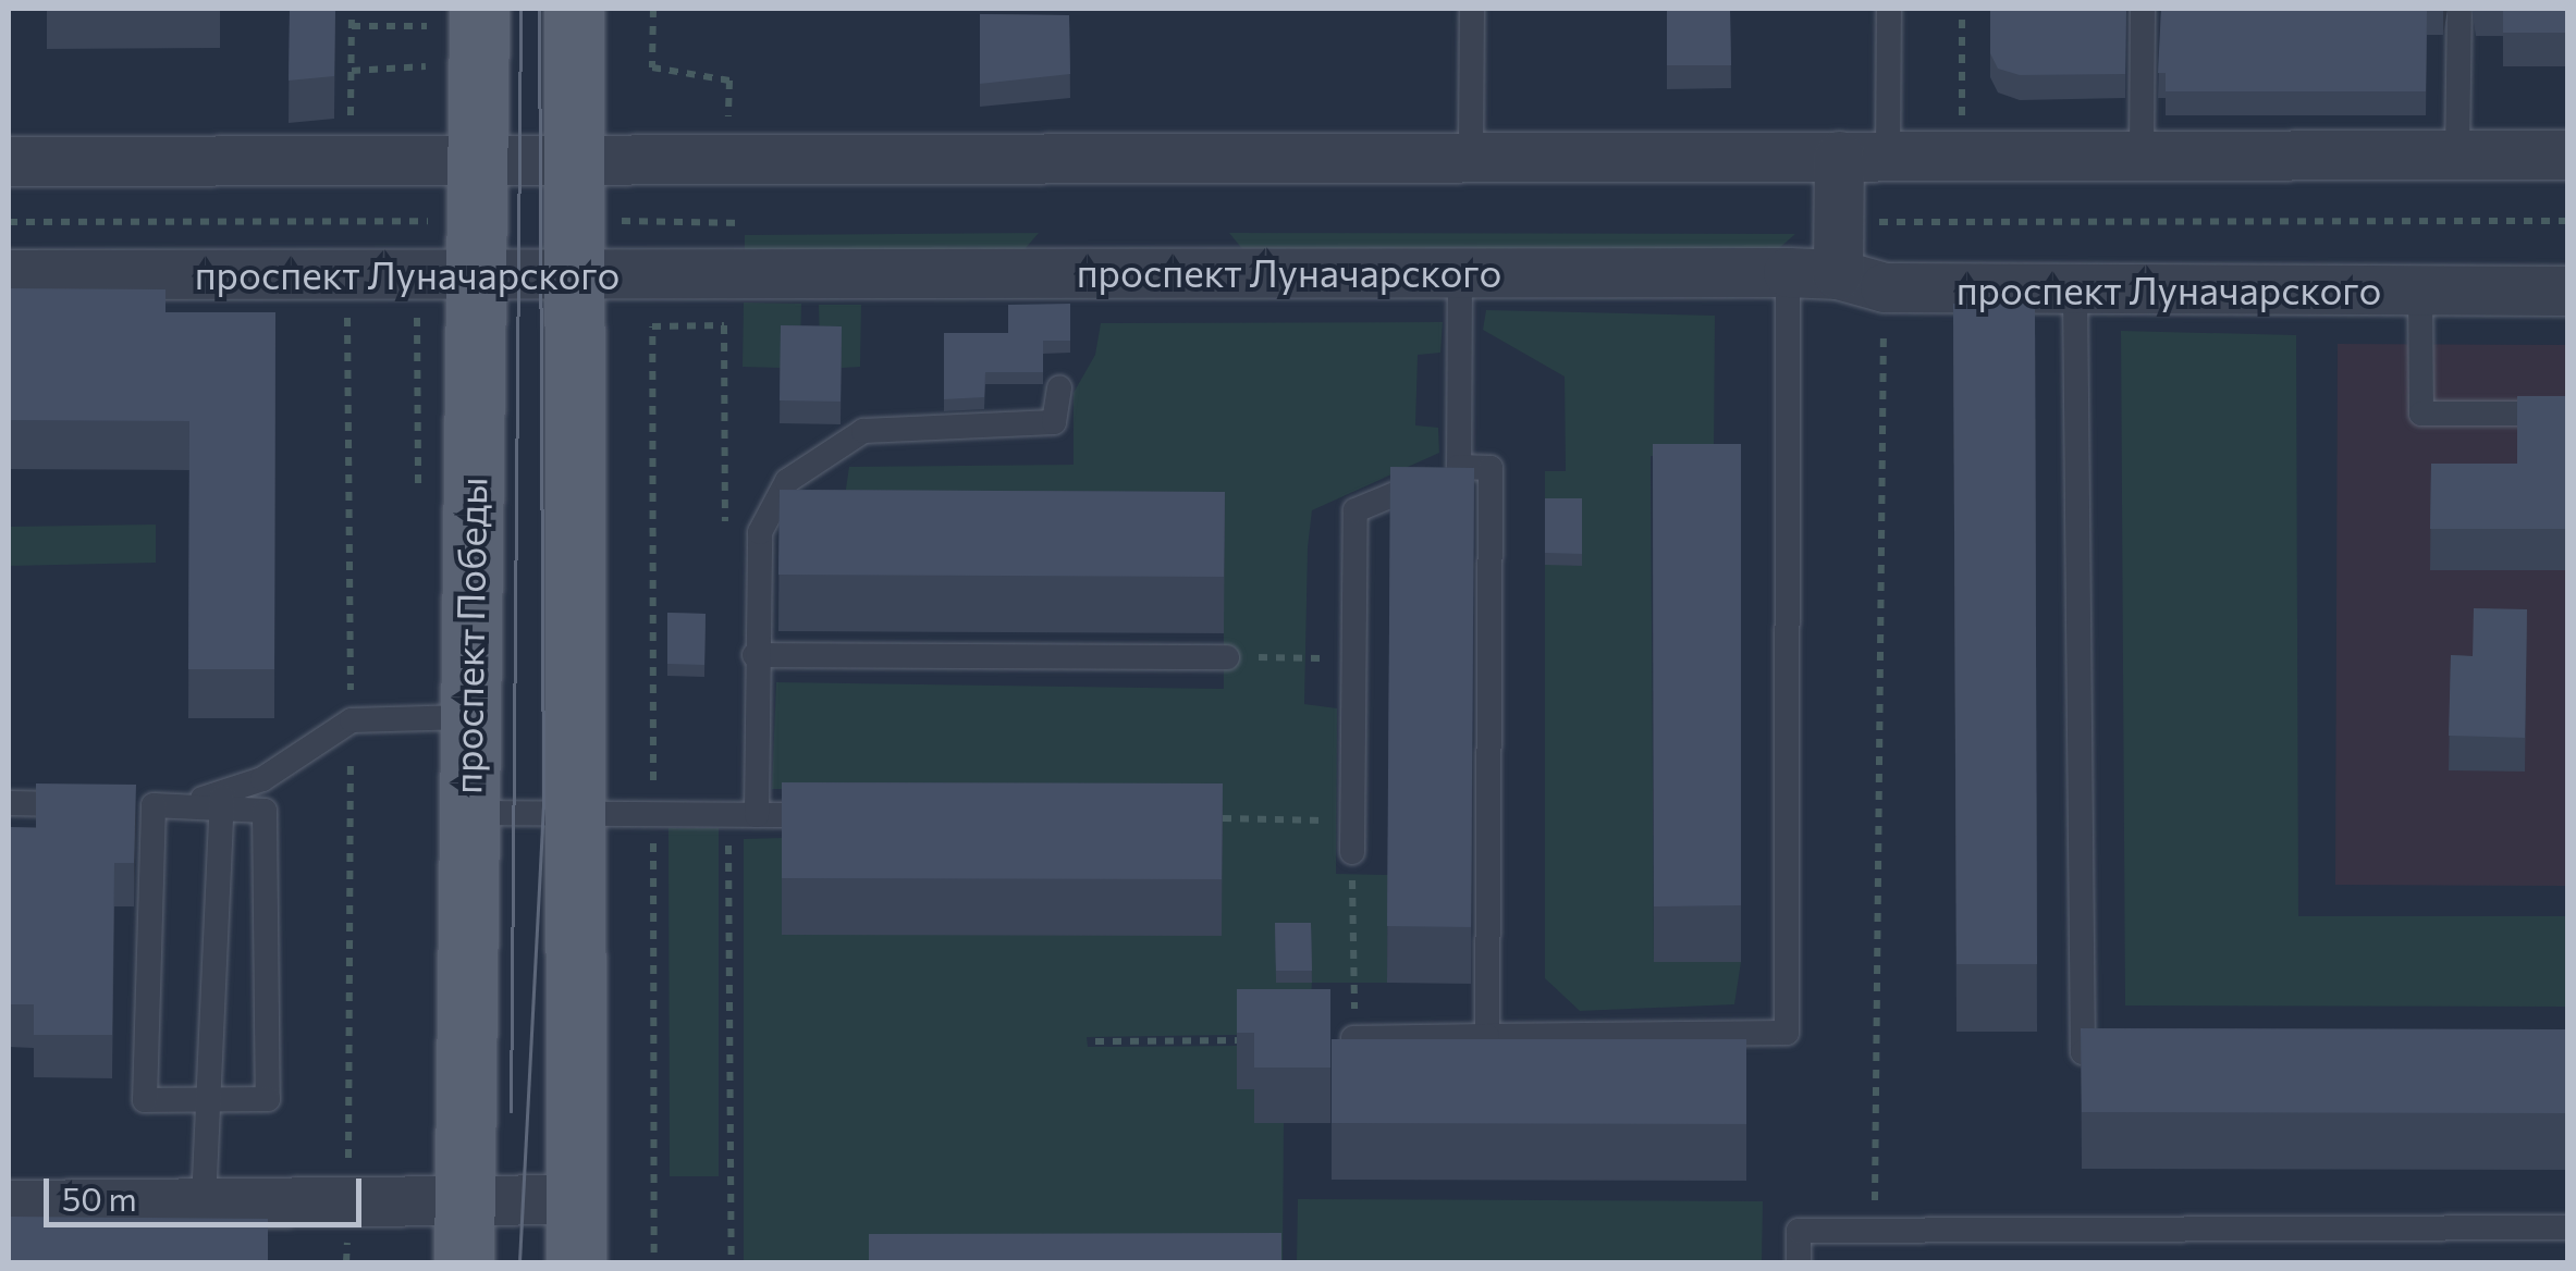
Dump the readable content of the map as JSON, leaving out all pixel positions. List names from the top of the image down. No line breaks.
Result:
{"streets":{"main road":["проспект Победы"],"street":["проспект Луначарского"]},"crossings":[["проспект Луначарского","проспект Победы"]],"scale_bar":"50 m"}
